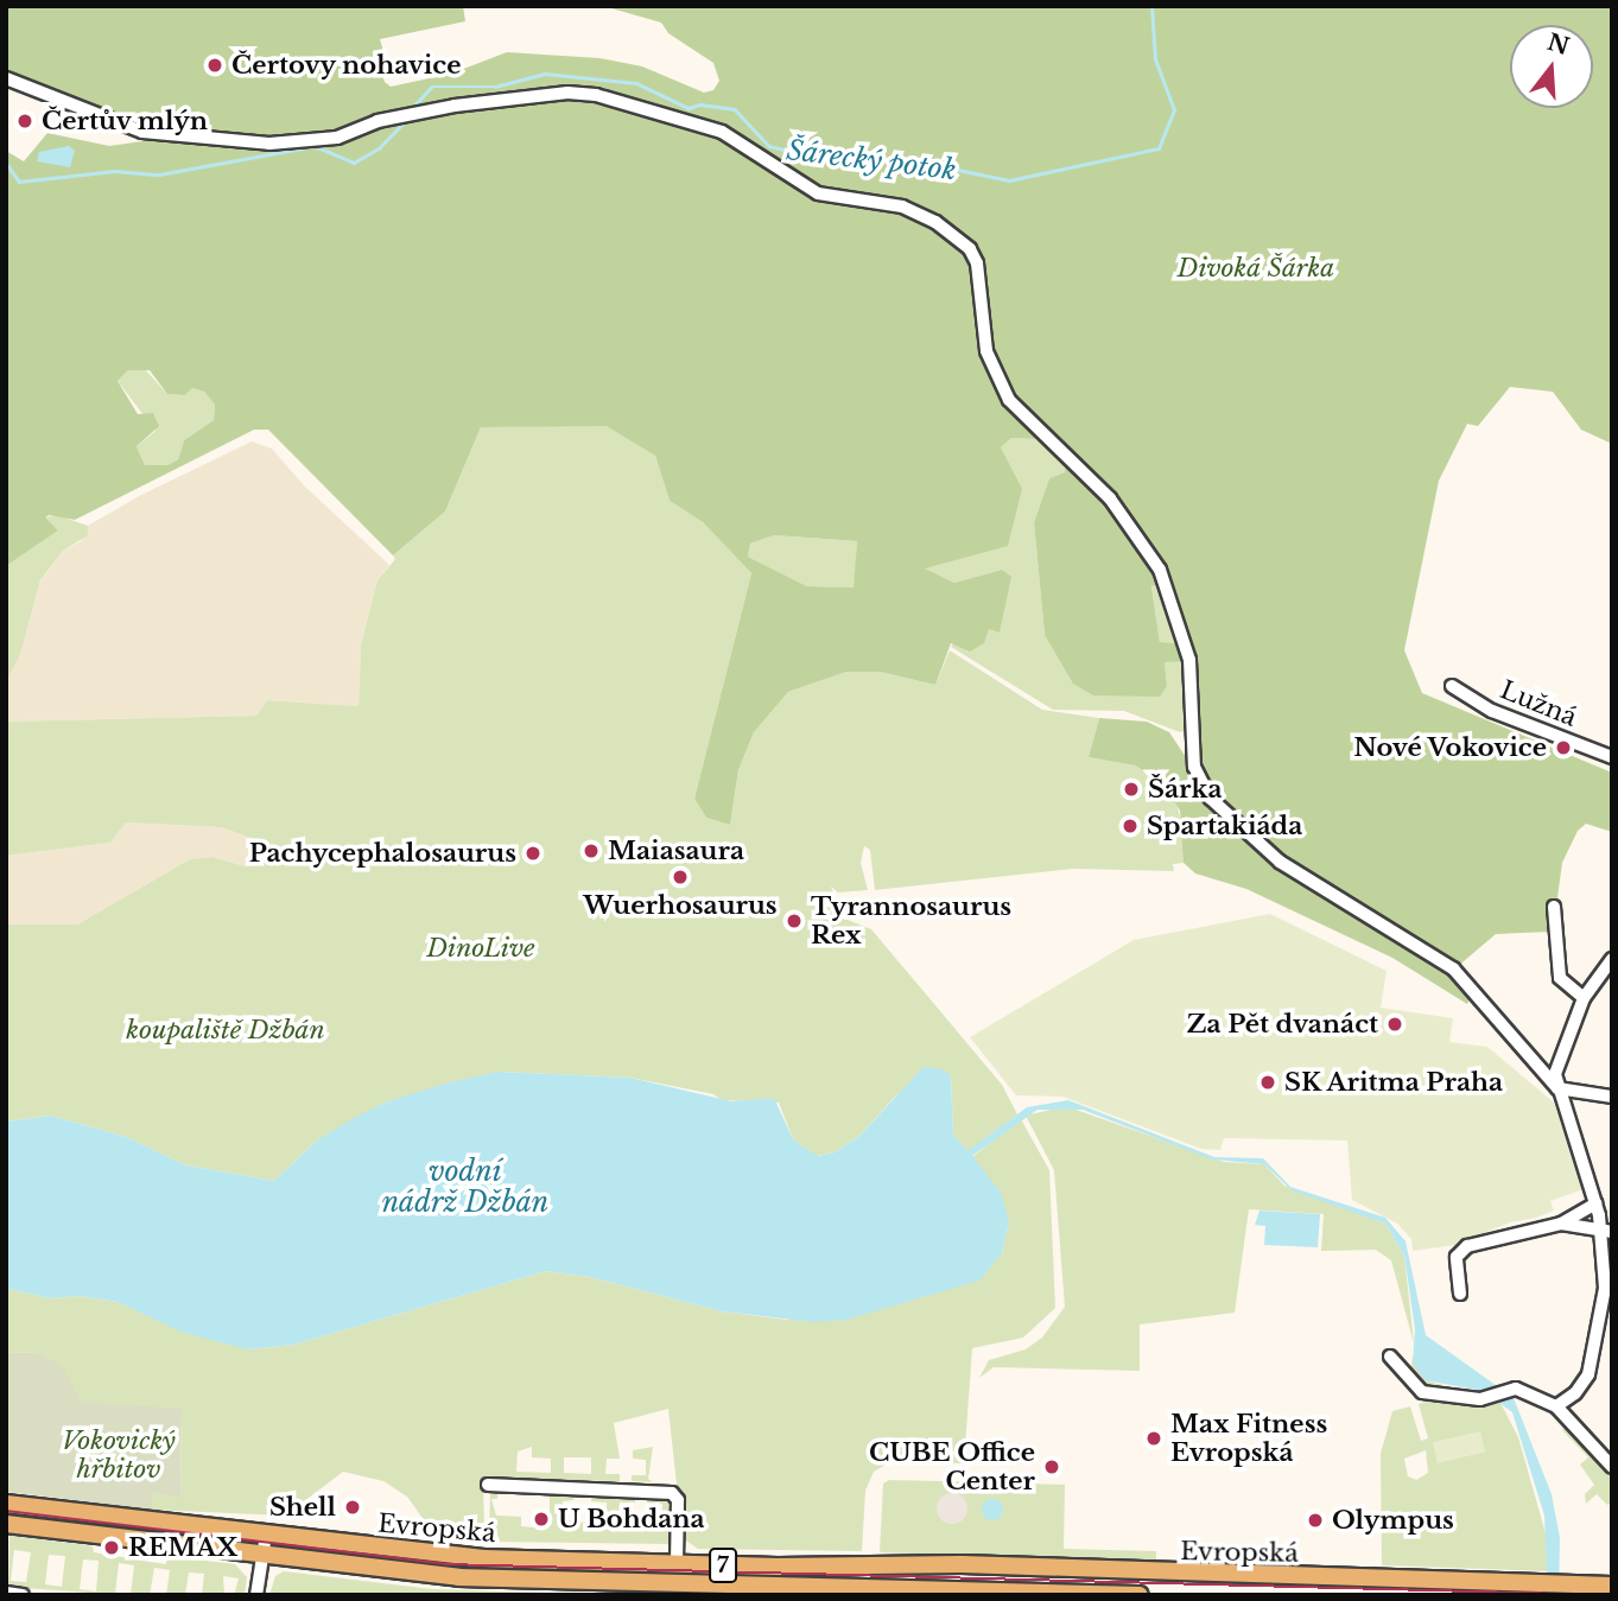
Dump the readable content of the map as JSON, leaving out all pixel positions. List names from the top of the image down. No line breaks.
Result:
{"streets":{"main road":["Evropská","7"],"street":["Lužná"]},"water":["Šárecký potok","vodní nádrž Džbán"],"parks":["Divoká Šárka","DinoLive","koupaliště Džbán","Vokovický hřbitov"],"places":["Čertovy nohavice","Čertův mlýn","Nové Vokovice","Šárka","Spartakiáda","Maiasaura","Pachycephalosaurus","Wuerhosaurus","Tyrannosaurus Rex","Za Pět dvanáct","SK Aritma Praha","Max Fitness Evropská","CUBE Office Center","Shell","U Bohdana","Olympus","REMAX"],"north":"top"}
